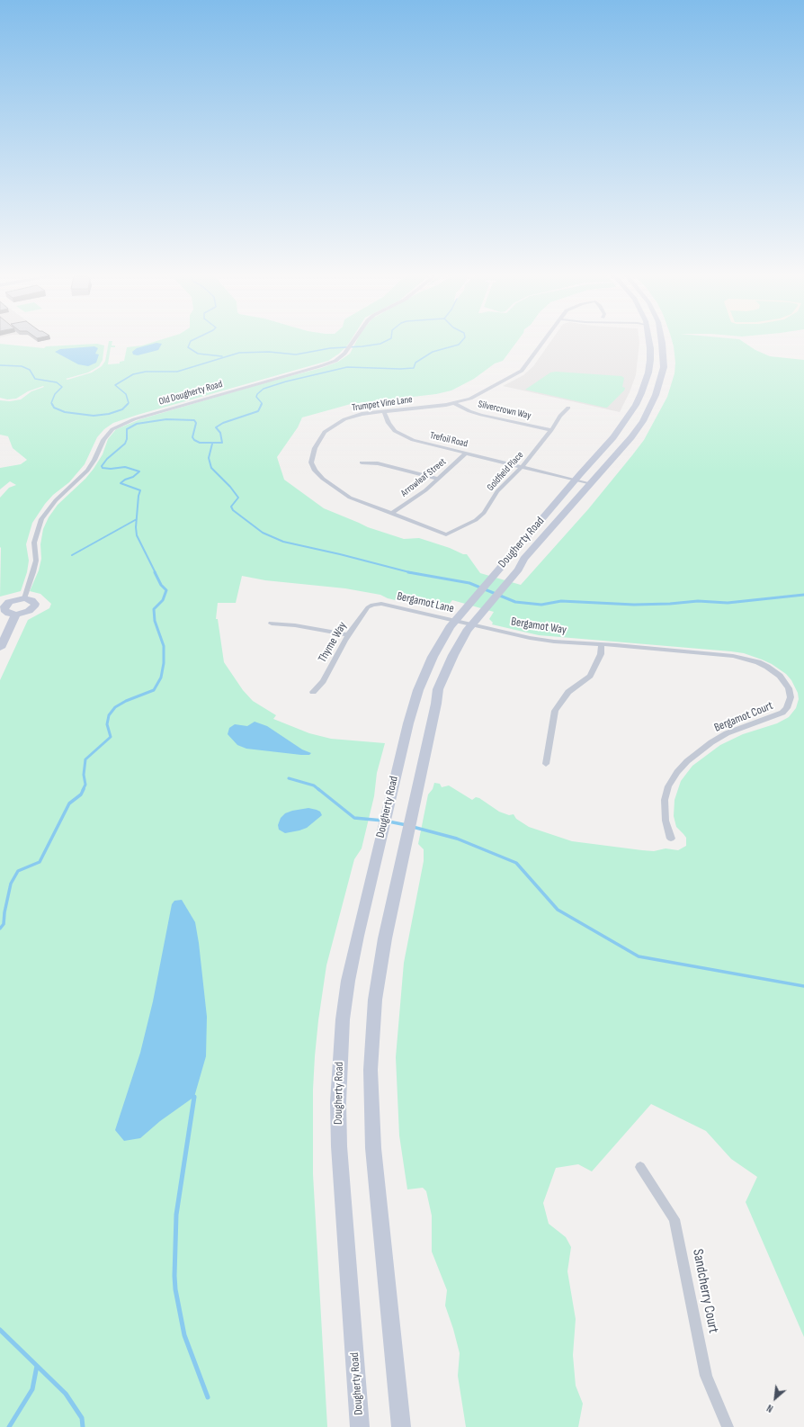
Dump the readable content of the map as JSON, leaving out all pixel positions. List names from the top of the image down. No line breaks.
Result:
{"streets":{"main road":["Dougherty Road"],"street":["Old Dougherty Road","Trumpet Vine Lane","Silvercrown Way","Trefoil Road","Goldfield Place","Arrowleaf Street","Bergamot Lane","Bergamot Way","Thyme Way","Bergamot Court","Sandcherry Court"]},"crossings":[["Trumpet Vine Lane","Silvercrown Way"],["Trumpet Vine Lane","Trefoil Road"],["Trumpet Vine Lane","Goldfield Place"],["Trumpet Vine Lane","Arrowleaf Street"],["Silvercrown Way","Goldfield Place"],["Trefoil Road","Goldfield Place"],["Trefoil Road","Arrowleaf Street"],["Trefoil Road","Dougherty Road"],["Dougherty Road","Bergamot Lane"],["Dougherty Road","Bergamot Way"],["Bergamot Lane","Bergamot Way"],["Bergamot Lane","Thyme Way"],["Bergamot Way","Bergamot Court"]],"north":"bottom left"}
